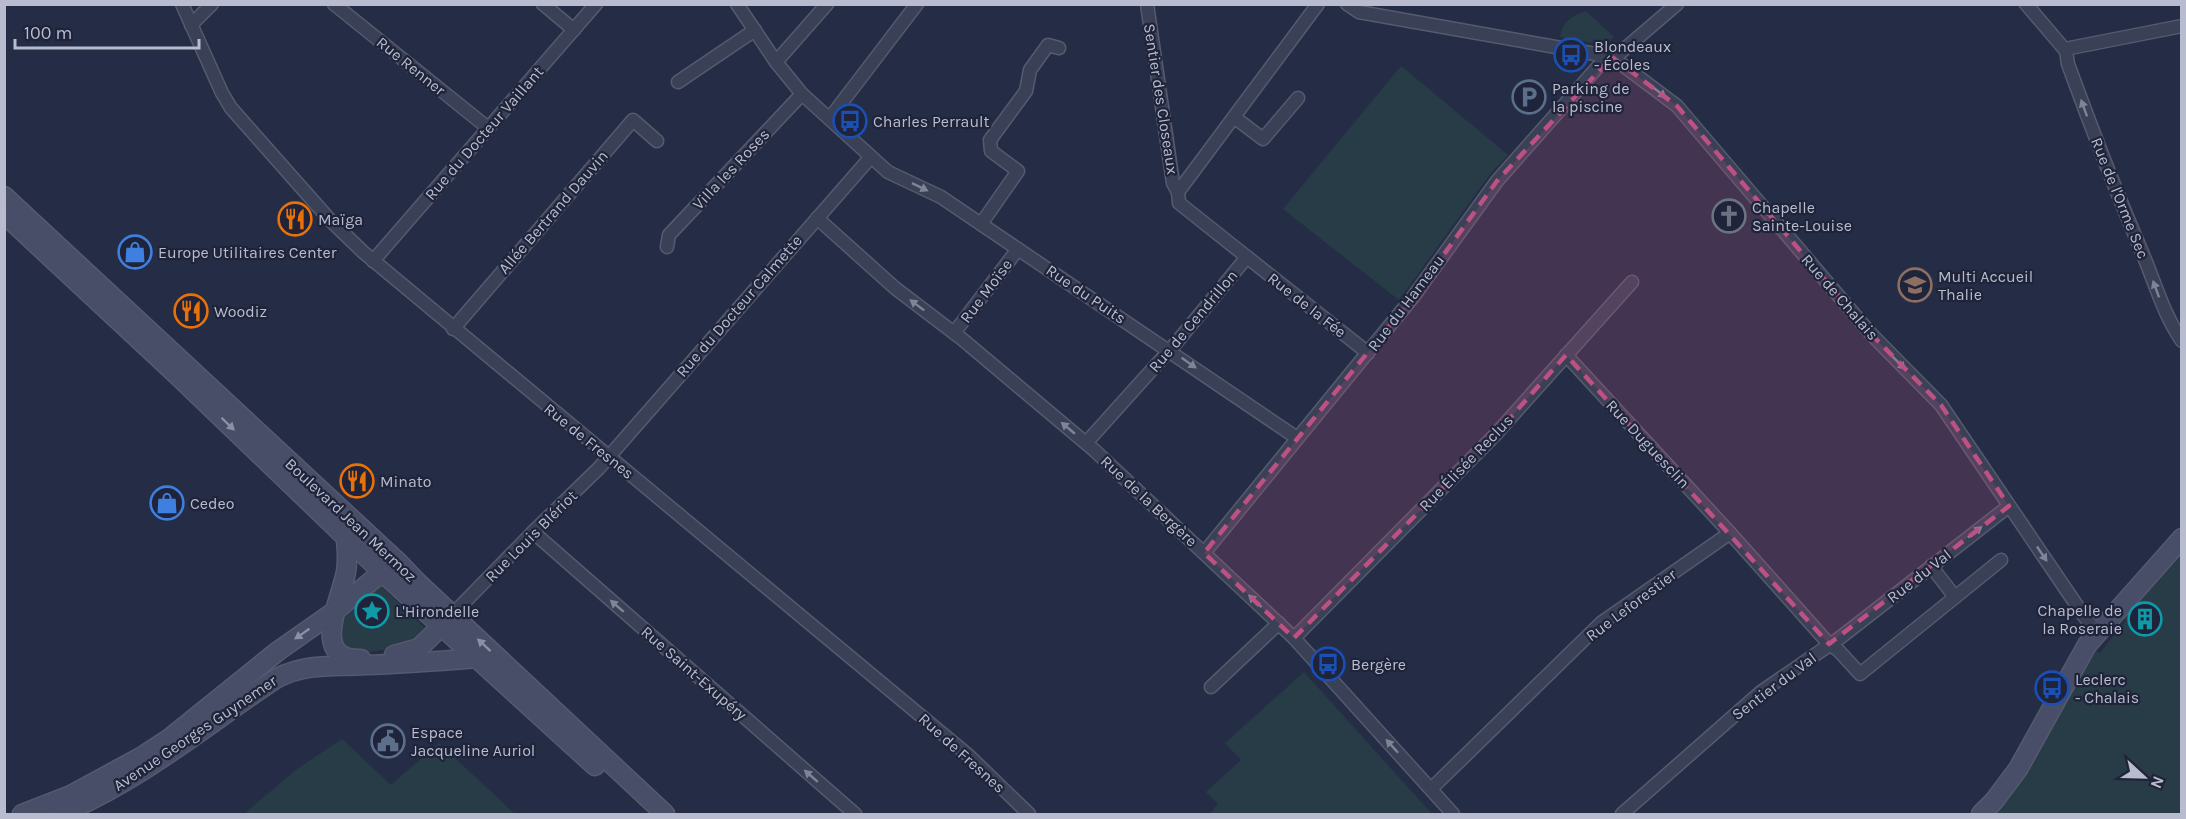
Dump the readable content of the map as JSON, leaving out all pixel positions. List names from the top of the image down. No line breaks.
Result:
{"streets":{"main road":["Boulevard Jean Mermoz","Avenue Georges Guynemer"],"street":["Rue Renner","Sentier des Closeaux","Rue du Docteur Vaillant","Villa les Roses","Rue de l'Orme Sec","Allée Bertrand Dauvin","Rue Moïse","Rue du Puits","Rue de Chalais","Rue du Hameau","Rue de la Fée","Rue du Docteur Calmette","Rue de Cendrillon","Rue de Fresnes","Rue Duguesclin","Rue Élisée Reclus","Rue de la Bergère","Rue Louis Blériot","Rue du Val","Rue Leforestier","Rue Saint-Exupéry","Sentier du Val"]},"crossings":[["Rue Renner","Rue du Docteur Vaillant"],["Sentier des Closeaux","Rue de Cendrillon"],["Rue du Docteur Vaillant","Rue de Fresnes"],["Villa les Roses","Rue du Puits"],["Allée Bertrand Dauvin","Rue de Fresnes"],["Rue Moïse","Rue du Puits"],["Rue Moïse","Rue de la Bergère"],["Rue du Puits","Rue du Hameau"],["Rue du Puits","Rue du Docteur Calmette"],["Rue du Puits","Rue de Cendrillon"],["Rue de Chalais","Rue du Hameau"],["Rue de Chalais","Rue du Val"],["Rue du Hameau","Rue de la Fée"],["Rue du Hameau","Rue de la Bergère"],["Rue de la Fée","Rue de Cendrillon"],["Rue du Docteur Calmette","Rue de Fresnes"],["Rue du Docteur Calmette","Rue de la Bergère"],["Rue du Docteur Calmette","Rue Louis Blériot"],["Rue de Cendrillon","Rue de la Bergère"],["Rue de Fresnes","Rue Louis Blériot"],["Rue Duguesclin","Rue Élisée Reclus"],["Rue Duguesclin","Rue Leforestier"],["Rue Élisée Reclus","Rue de la Bergère"],["Rue de la Bergère","Rue Leforestier"],["Boulevard Jean Mermoz","Rue Louis Blériot"],["Boulevard Jean Mermoz","Avenue Georges Guynemer"],["Rue Louis Blériot","Rue Saint-Exupéry"],["Rue du Val","Sentier du Val"]],"one_way":["Rue de l'Orme Sec","Rue du Puits","Rue de Chalais","Rue de la Bergère","Rue du Val","Rue Saint-Exupéry"],"places":{"bus stop":["Blondeaux - Écoles","Charles Perrault","Bergère","Leclerc - Chalais"],"parking":["Parking de la piscine"],"church":["Chapelle Sainte-Louise"],"restaurant":["Maïga","Woodiz","Minato"],"shop":["Europe Utilitaires Center","Cedeo"],"school or university":["Multi Accueil Thalie"],"place":["L'Hirondelle"],"building":["Chapelle de la Roseraie"],"public building":["Espace Jacqueline Auriol"]},"scale_bar":"100 m","north":"right"}
